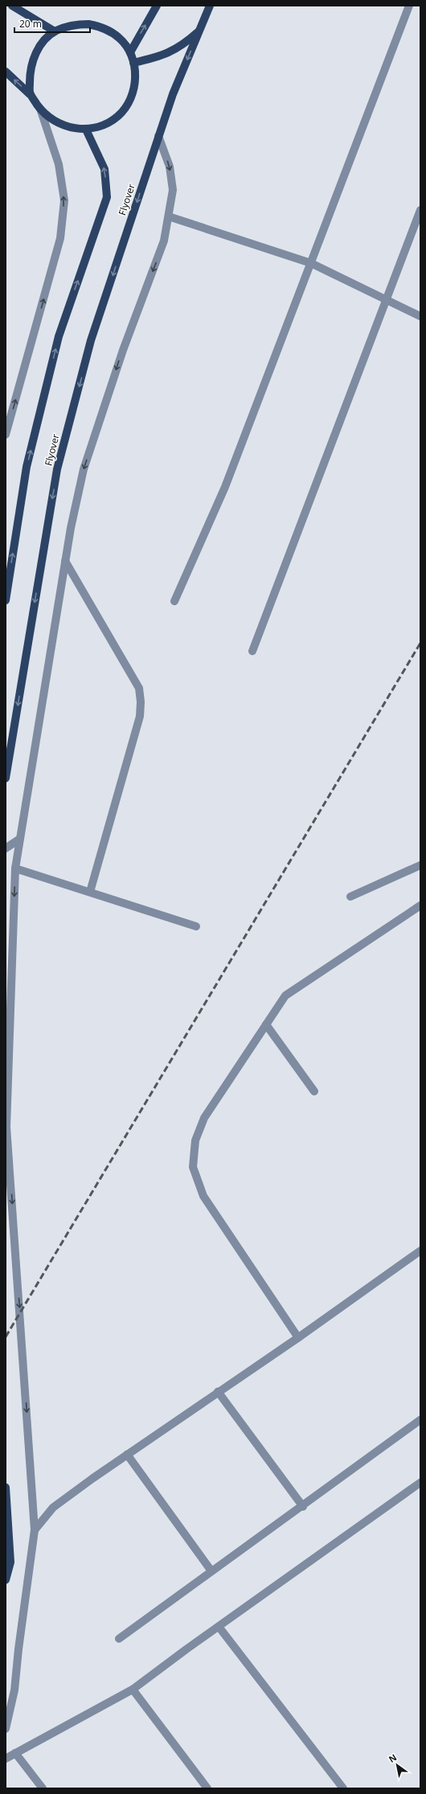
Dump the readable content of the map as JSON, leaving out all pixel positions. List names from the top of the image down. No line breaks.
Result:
{"streets":{"main road":["Flyover"]},"scale_bar":"20 m","north":"top left"}
